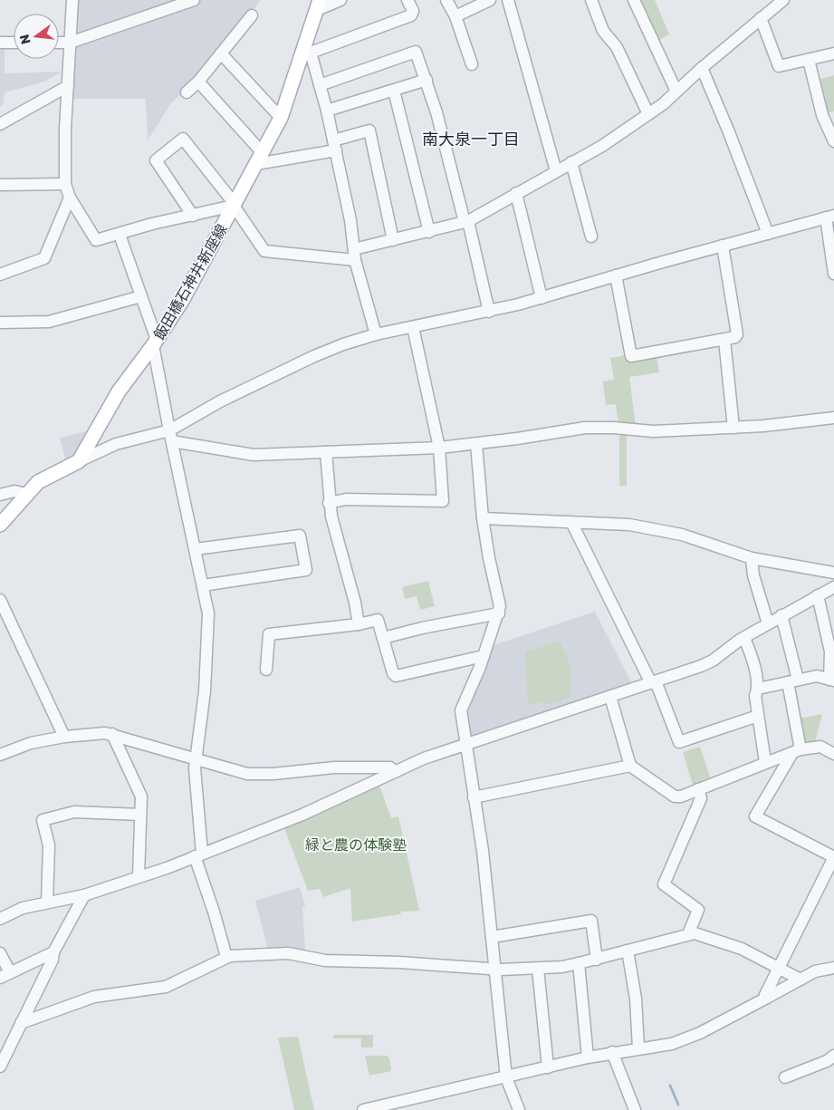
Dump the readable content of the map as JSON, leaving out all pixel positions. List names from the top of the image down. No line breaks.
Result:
{"streets":{"main road":["飯田橋石神井新座線"]},"districts":["南大泉一丁目"],"parks":["緑と農の体験塾"],"north":"left"}
